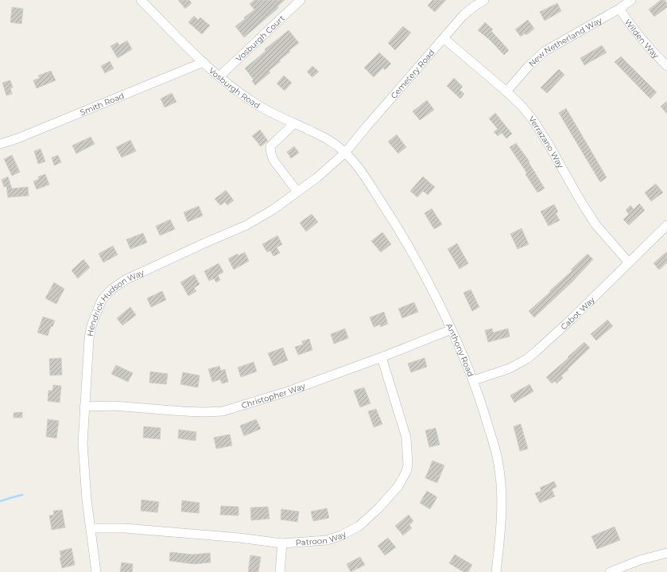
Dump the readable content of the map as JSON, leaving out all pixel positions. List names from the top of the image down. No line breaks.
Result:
{"streets":{"street":["Vosburgh Court","Wilden Way","New Netherland Way","Cemetery Road","Vosburgh Road","Smith Road","Verrazano Way","Hendrick Hudson Way","Cabot Way","Anthony Road","Christopher Way","Patroon Way"]},"crossings":[["Vosburgh Court","Vosburgh Road"],["Wilden Way","New Netherland Way"],["New Netherland Way","Verrazano Way"],["Cemetery Road","Vosburgh Road"],["Cemetery Road","Verrazano Way"],["Cemetery Road","Hendrick Hudson Way"],["Cemetery Road","Anthony Road"],["Vosburgh Road","Smith Road"],["Vosburgh Road","Hendrick Hudson Way"],["Vosburgh Road","Anthony Road"],["Verrazano Way","Cabot Way"],["Hendrick Hudson Way","Anthony Road"],["Hendrick Hudson Way","Christopher Way"],["Hendrick Hudson Way","Patroon Way"],["Cabot Way","Anthony Road"],["Anthony Road","Christopher Way"],["Christopher Way","Patroon Way"]]}
